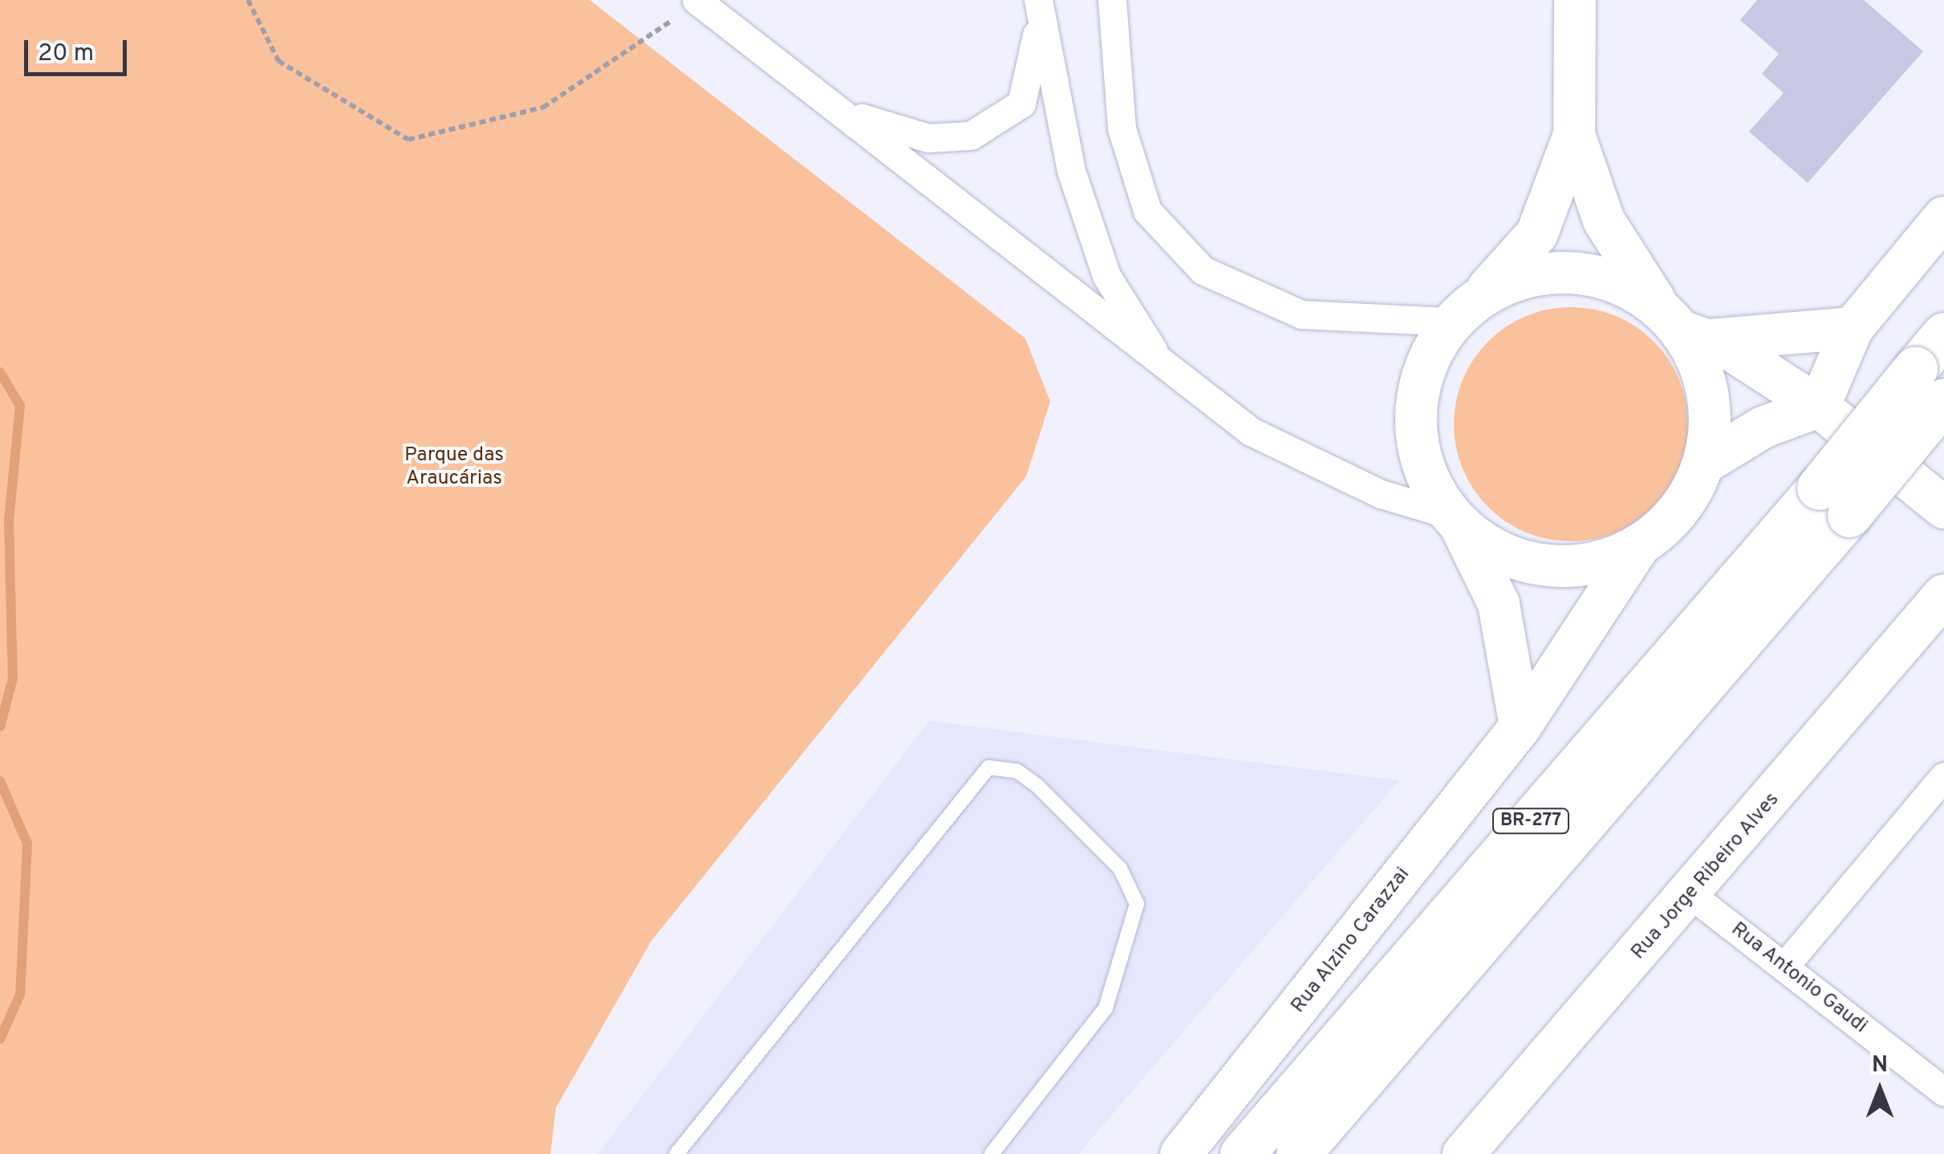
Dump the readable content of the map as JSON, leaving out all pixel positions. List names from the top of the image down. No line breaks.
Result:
{"streets":{"highway":["BR-277"],"main road":["Rua Jorge Ribeiro Alves","Rua Alzino Carazzai"],"street":["Rua Antonio Gaudi"]},"crossings":[["Rua Jorge Ribeiro Alves","Rua Antonio Gaudi"]],"parks":["Parque das Araucárias"],"scale_bar":"20 m","north":"top"}
